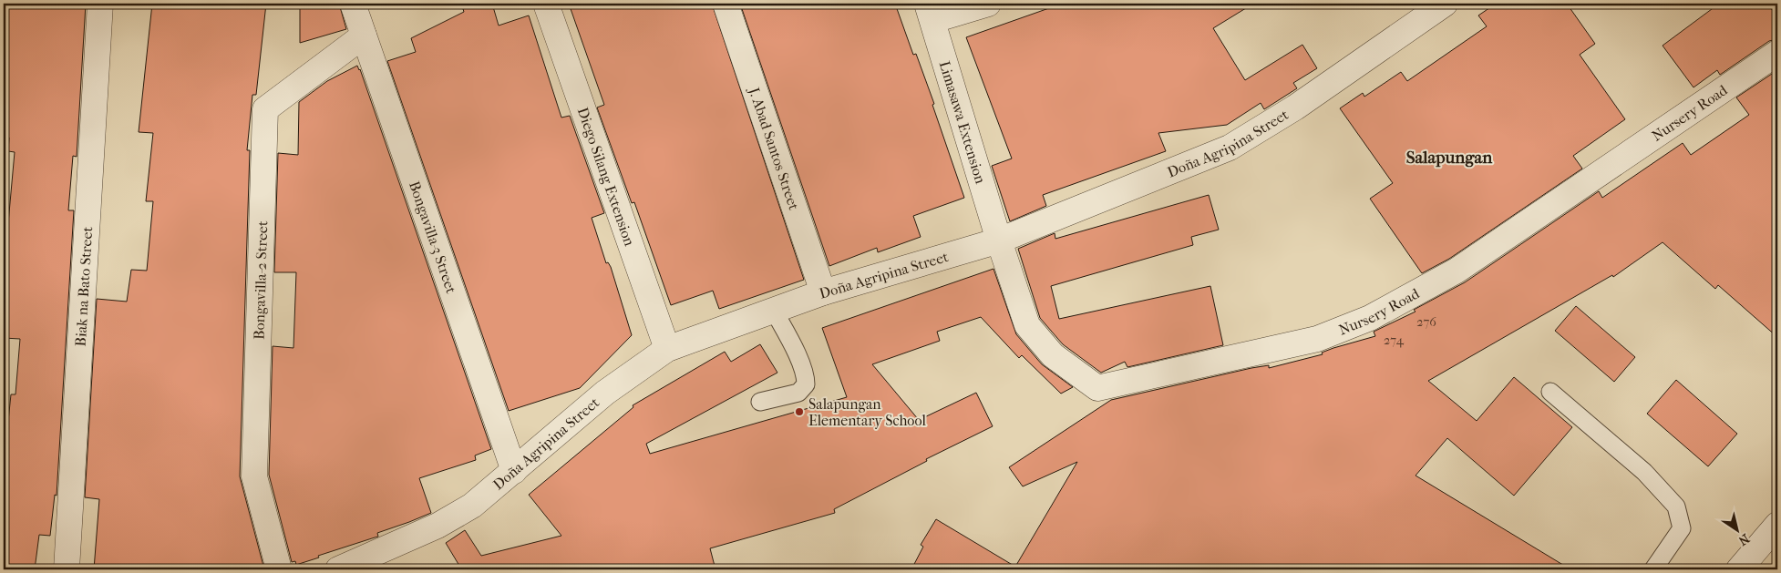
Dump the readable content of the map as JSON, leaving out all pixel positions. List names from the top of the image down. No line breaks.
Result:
{"streets":{"street":["Nursery Road","Limasawa Extension","Doña Agripina Street","J. Abad Santos Street","Diego Silang Extension","Bongavilla-3 Street","Bongavilla-2 Street","Biak na Bato Street"]},"crossings":[["Nursery Road","Limasawa Extension"],["Nursery Road","Doña Agripina Street"],["Limasawa Extension","Doña Agripina Street"],["Doña Agripina Street","J. Abad Santos Street"],["Doña Agripina Street","Diego Silang Extension"],["Doña Agripina Street","Bongavilla-3 Street"],["Bongavilla-3 Street","Bongavilla-2 Street"]],"districts":["Salapungan"],"places":["Salapungan Elementary School"],"house_numbers":["276","274"],"north":"bottom right"}
